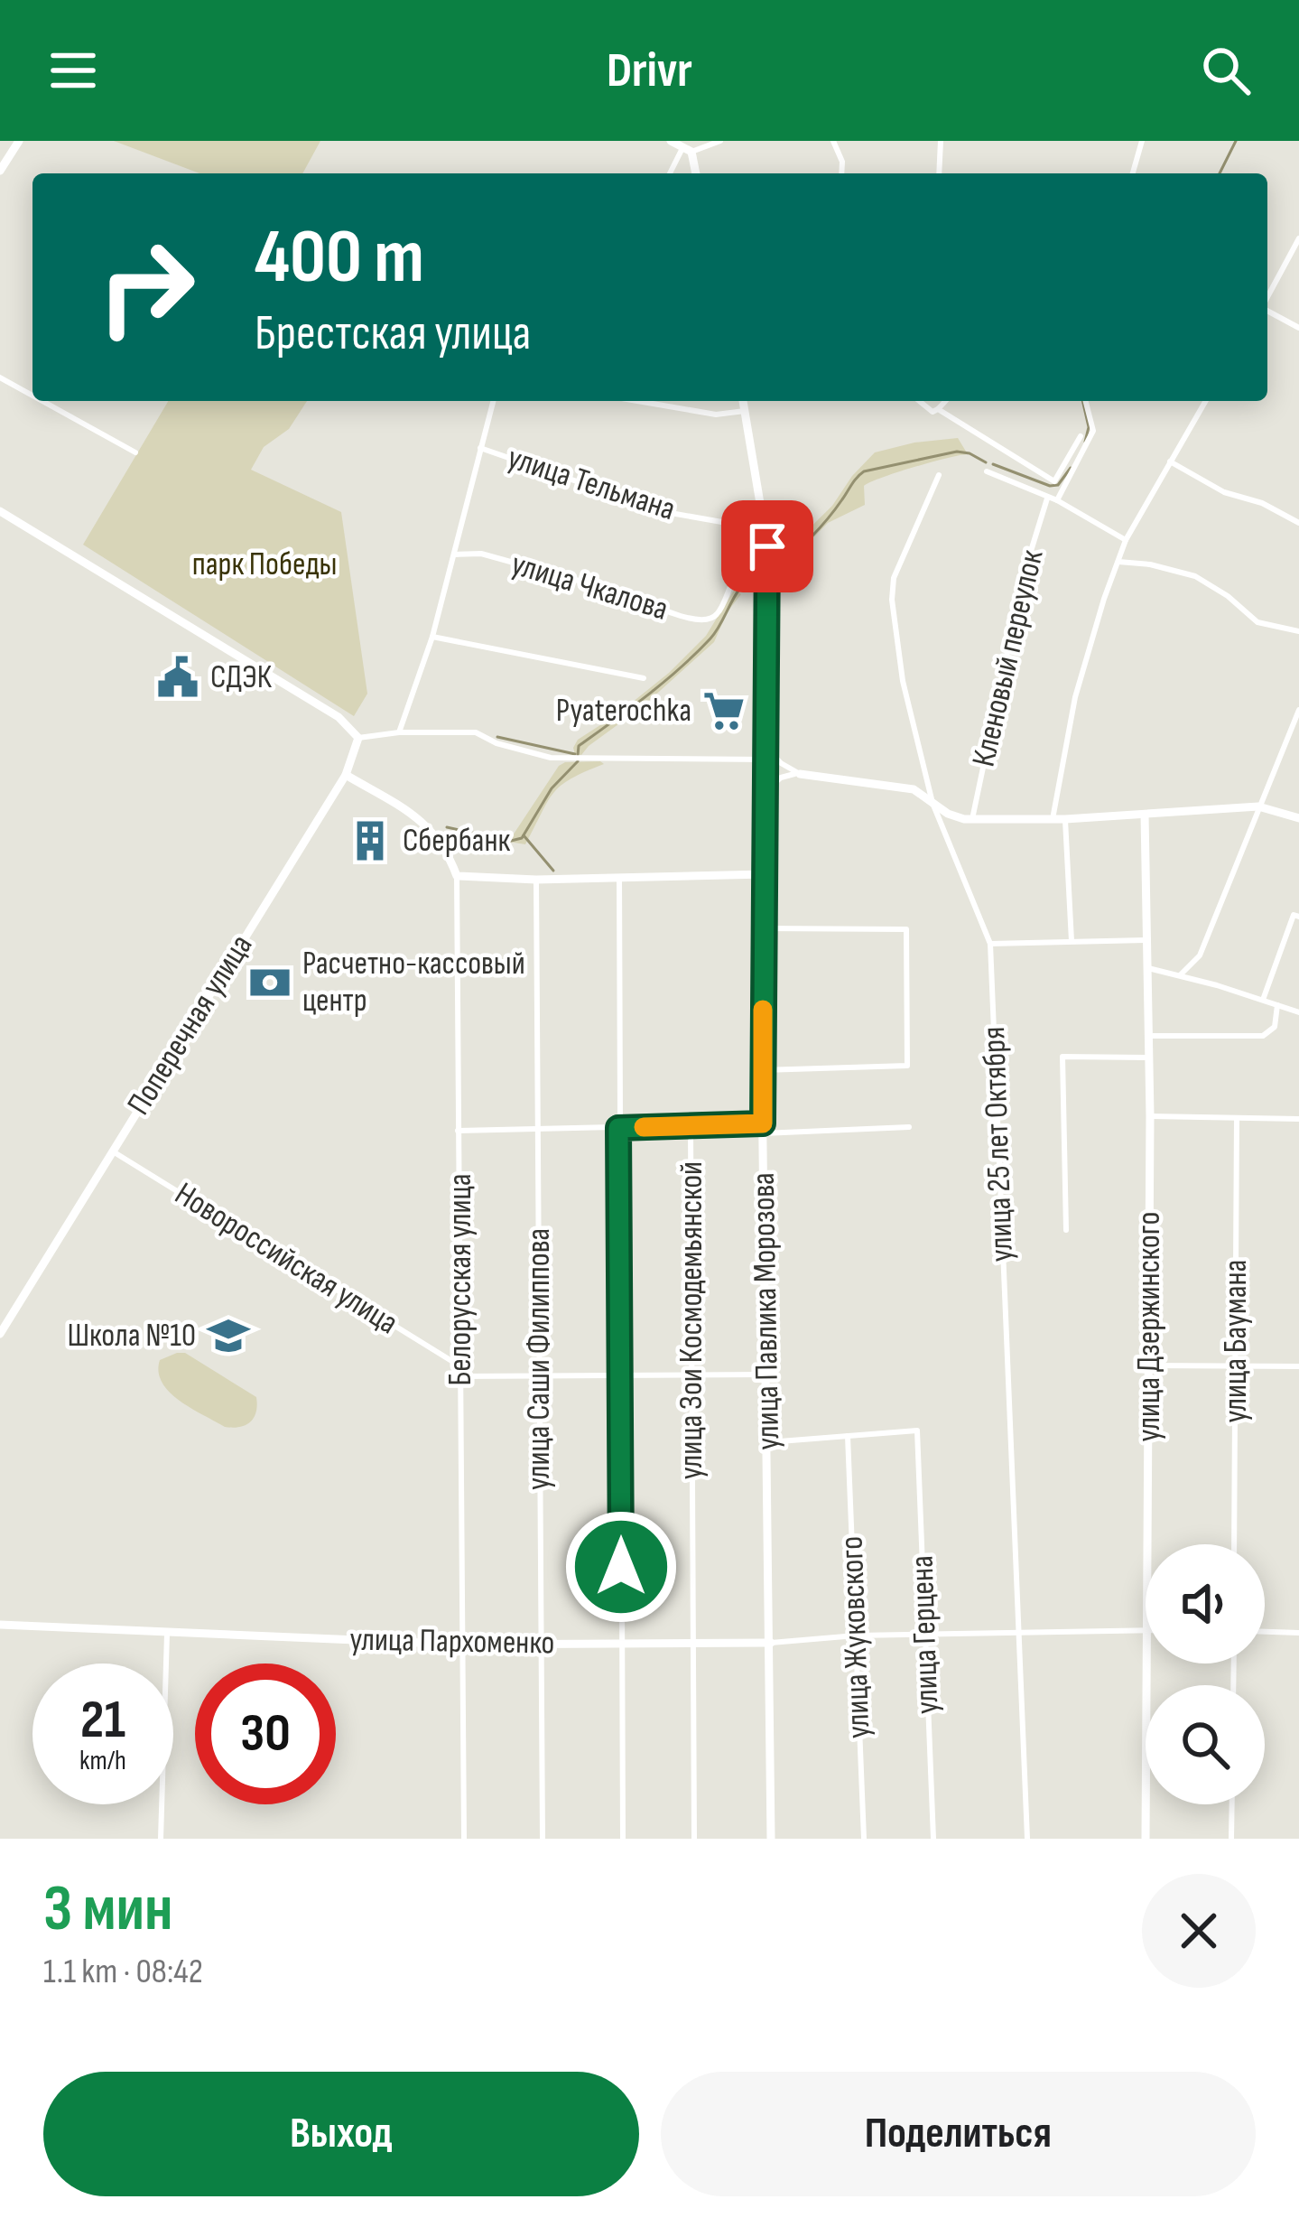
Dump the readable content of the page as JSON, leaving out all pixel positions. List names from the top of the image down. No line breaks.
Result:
{"streets":{"street":["улица Тельмана","улица Чкалова","Кленовый переулок","Поперечная улица","улица 25 лет Октября","Новороссийская улица","Белорусская улица","улица Павлика Морозова","улица Зои Космодемьянской","улица Дзержинского","улица Баумана","улица Саши Филиппова","улица Герцена","улица Жуковского","улица Пархоменко"]},"crossings":[["улица Тельмана","улица Павлика Морозова"],["улица Чкалова","улица Павлика Морозова"],["Поперечная улица","Новороссийская улица"],["Поперечная улица","Белорусская улица"],["улица 25 лет Октября","улица Пархоменко"],["Новороссийская улица","Белорусская улица"],["Белорусская улица","улица Пархоменко"],["улица Павлика Морозова","улица Пархоменко"],["улица Зои Космодемьянской","улица Пархоменко"],["улица Саши Филиппова","улица Пархоменко"],["улица Герцена","улица Жуковского"],["улица Герцена","улица Пархоменко"],["улица Жуковского","улица Пархоменко"]],"parks":["парк Победы"],"places":{"public building":["СДЭК"],"supermarket":["Pyaterochka"],"building":["Сбербанк"],"bank":["Расчетно-кассовый центр"],"school or university":["Школа №10"]},"page":{"header":"Drivr","turn":["400 m","Брестская улица"],"speed":"21 km/h","limit":"30","heading":["3 мин","1.1 km · 08:42"],"buttons":["Выход","Поделиться"]}}
